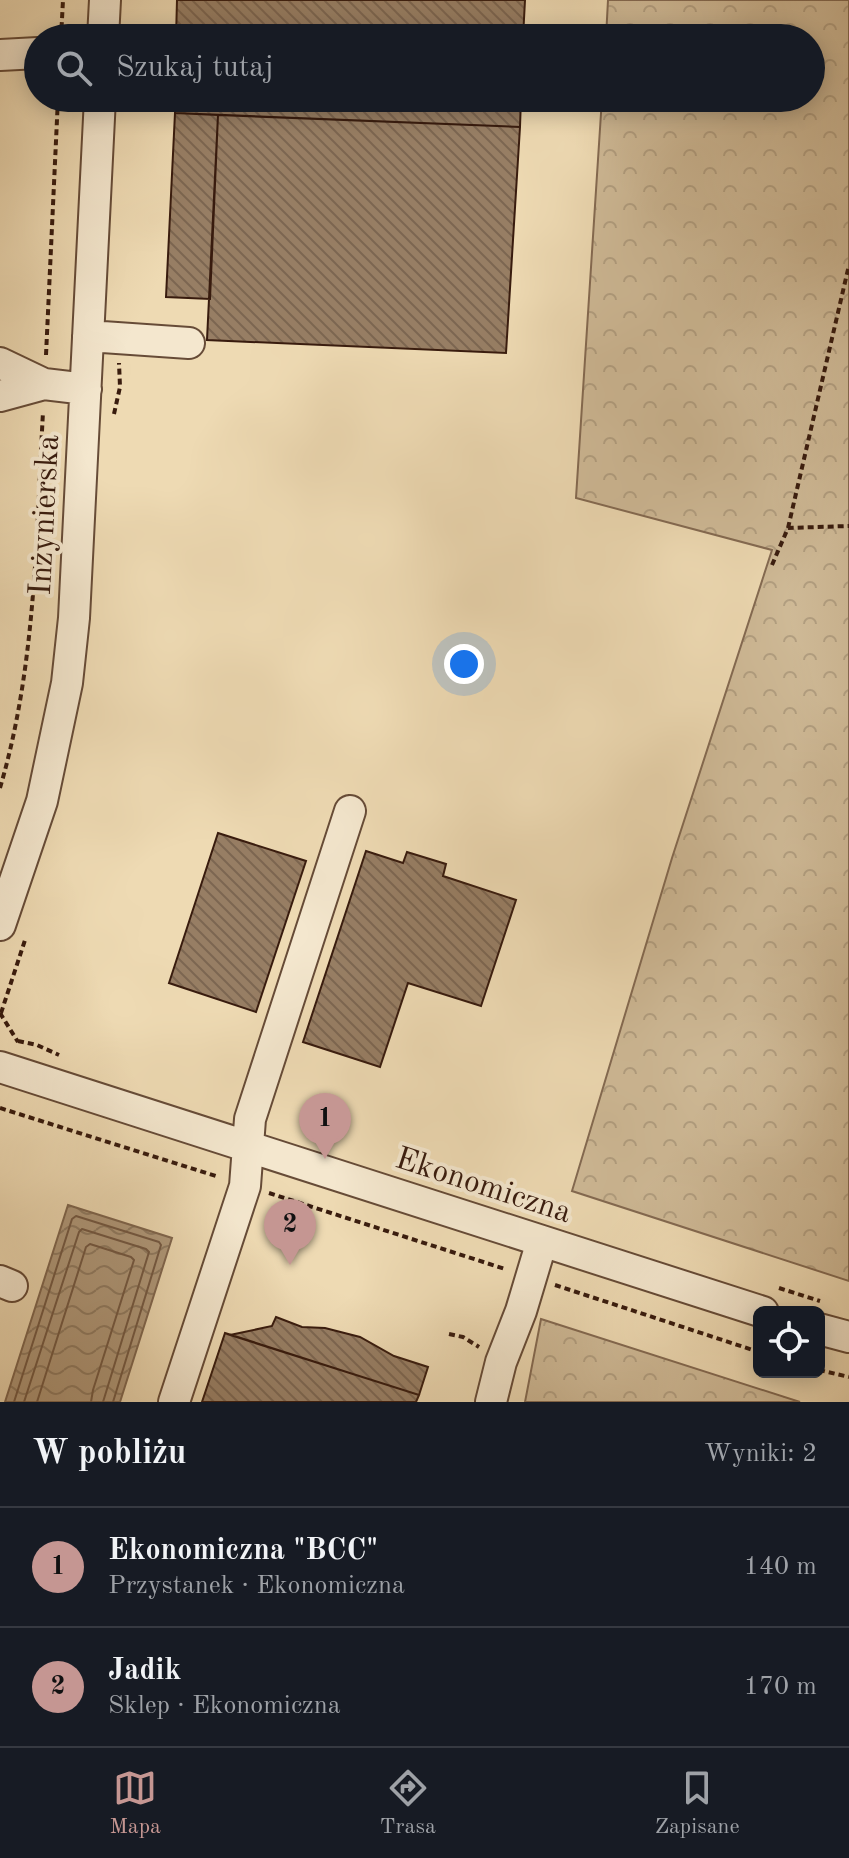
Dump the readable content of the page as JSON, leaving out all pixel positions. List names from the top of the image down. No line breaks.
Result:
{"streets":{"street":["Inżynierska","Ekonomiczna"]},"page":{"search":"Szukaj tutaj","pins":["1","2"],"heading":["W pobliżu","Wyniki: 2"],"list":[{"mark":"1","name":"Ekonomiczna \"BCC\"","note":"Przystanek · Ekonomiczna","value":"140 m"},{"mark":"2","name":"Jadik","note":"Sklep · Ekonomiczna","value":"170 m"}],"nav":["Mapa","Trasa","Zapisane"]}}
